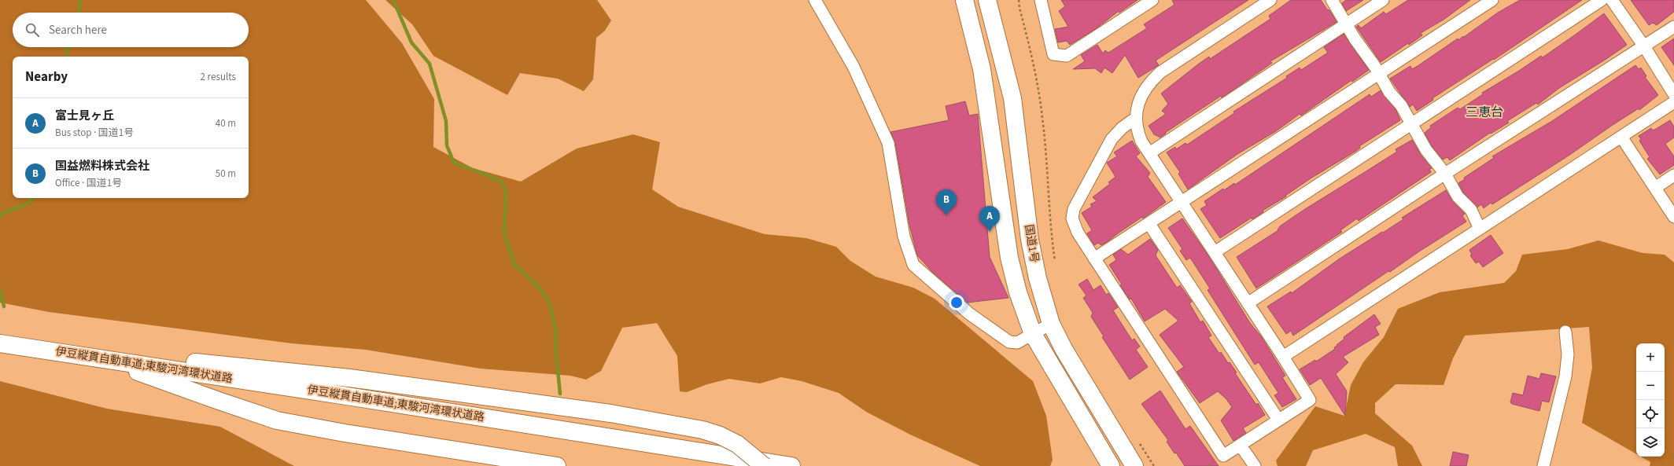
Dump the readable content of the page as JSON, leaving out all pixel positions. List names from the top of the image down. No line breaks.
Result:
{"streets":{"highway":["国道1号","伊豆縦貫自動車道;東駿河湾環状道路"]},"districts":["三恵台"],"page":{"search":"Search here","heading":["Nearby","2 results"],"list":[{"mark":"A","name":"富士見ヶ丘","note":"Bus stop · 国道1号","value":"40 m"},{"mark":"B","name":"国益燃料株式会社","note":"Office · 国道1号","value":"50 m"}],"pins":["B","A"],"map_buttons":["+","−"]}}
